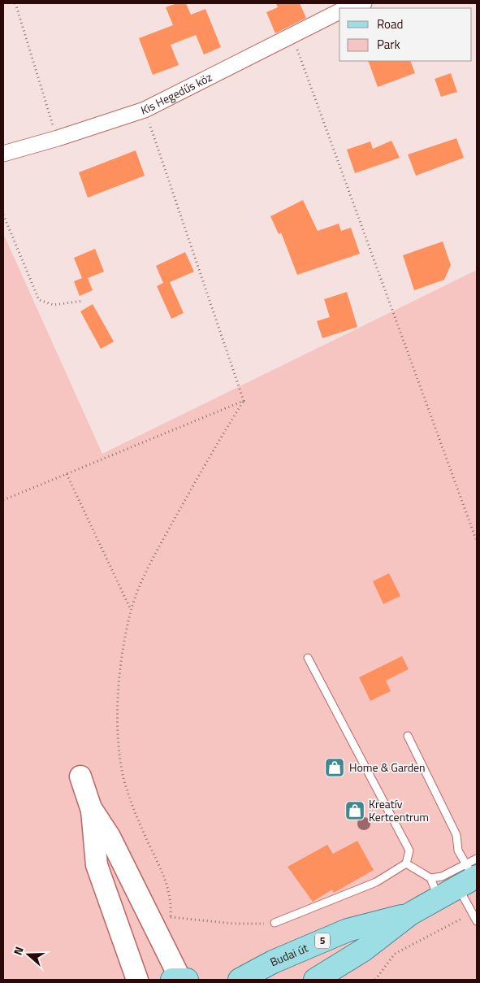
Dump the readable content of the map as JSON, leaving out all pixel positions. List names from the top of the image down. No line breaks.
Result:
{"streets":{"main road":["5","Budai út"],"street":["Kis Hegedűs köz"]},"places":{"shop":["Home & Garden","Kreatív Kertcentrum"]},"legend":["Road","Park"],"north":"left"}
